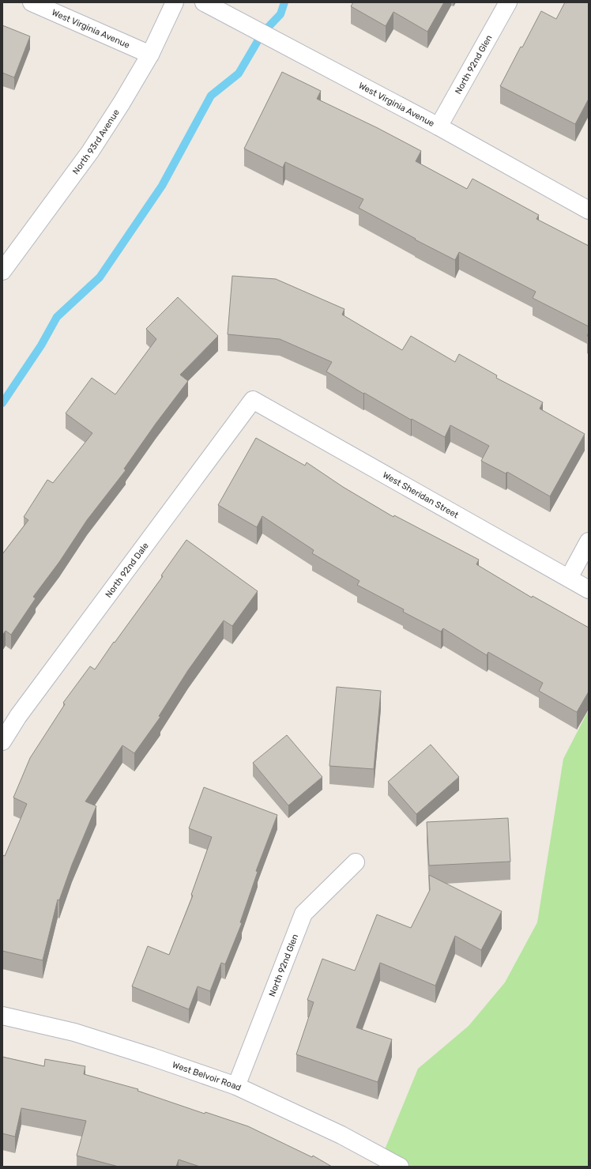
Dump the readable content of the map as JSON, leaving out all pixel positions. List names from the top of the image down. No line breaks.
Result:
{"streets":{"street":["West Virginia Avenue","North 92nd Glen","North 93rd Avenue","West Sheridan Street","North 92nd Dale","West Belvoir Road"]},"crossings":[["West Virginia Avenue","North 92nd Glen"],["West Virginia Avenue","North 93rd Avenue"],["North 92nd Glen","West Belvoir Road"],["West Sheridan Street","North 92nd Dale"]]}
